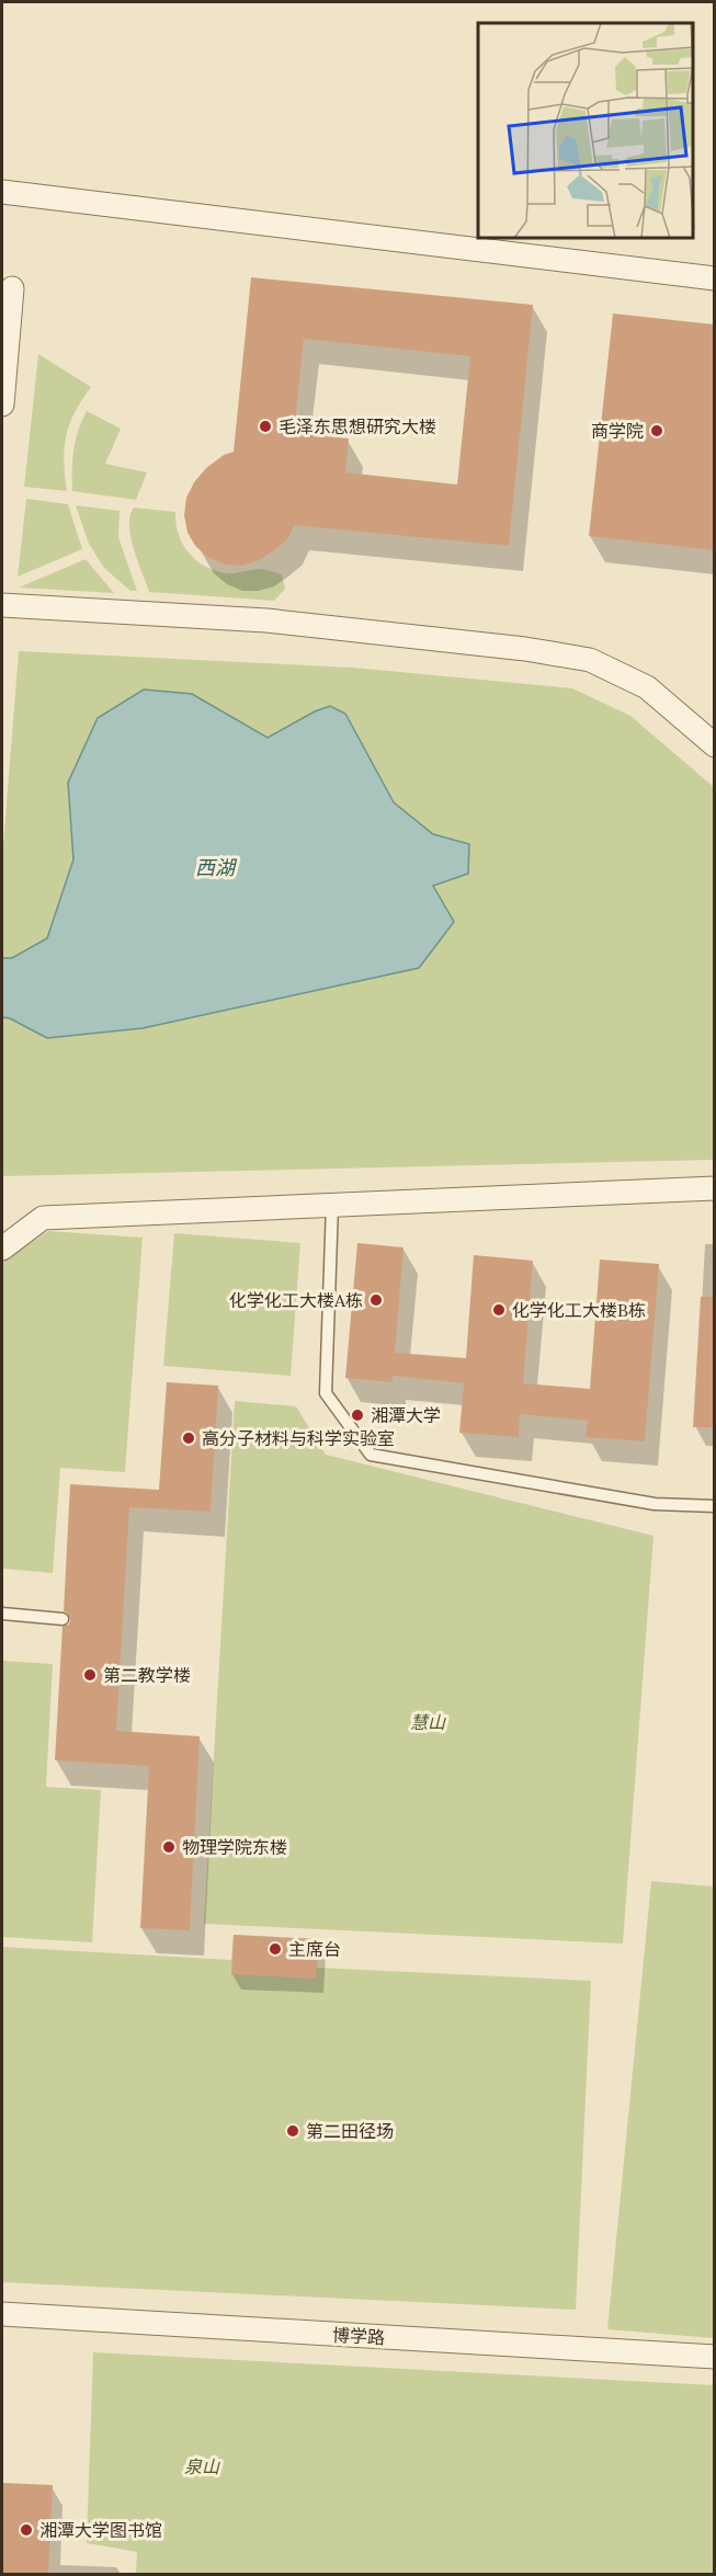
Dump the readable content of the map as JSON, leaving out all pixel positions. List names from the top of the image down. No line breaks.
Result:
{"streets":{"street":["博学路"]},"water":["西湖"],"parks":["慧山","泉山"],"places":["毛泽东思想研究大楼","商学院","化学化工大楼A栋","化学化工大楼B栋","湘潭大学","高分子材料与科学实验室","第二教学楼","物理学院东楼","主席台","第二田径场","湘潭大学图书馆"]}
